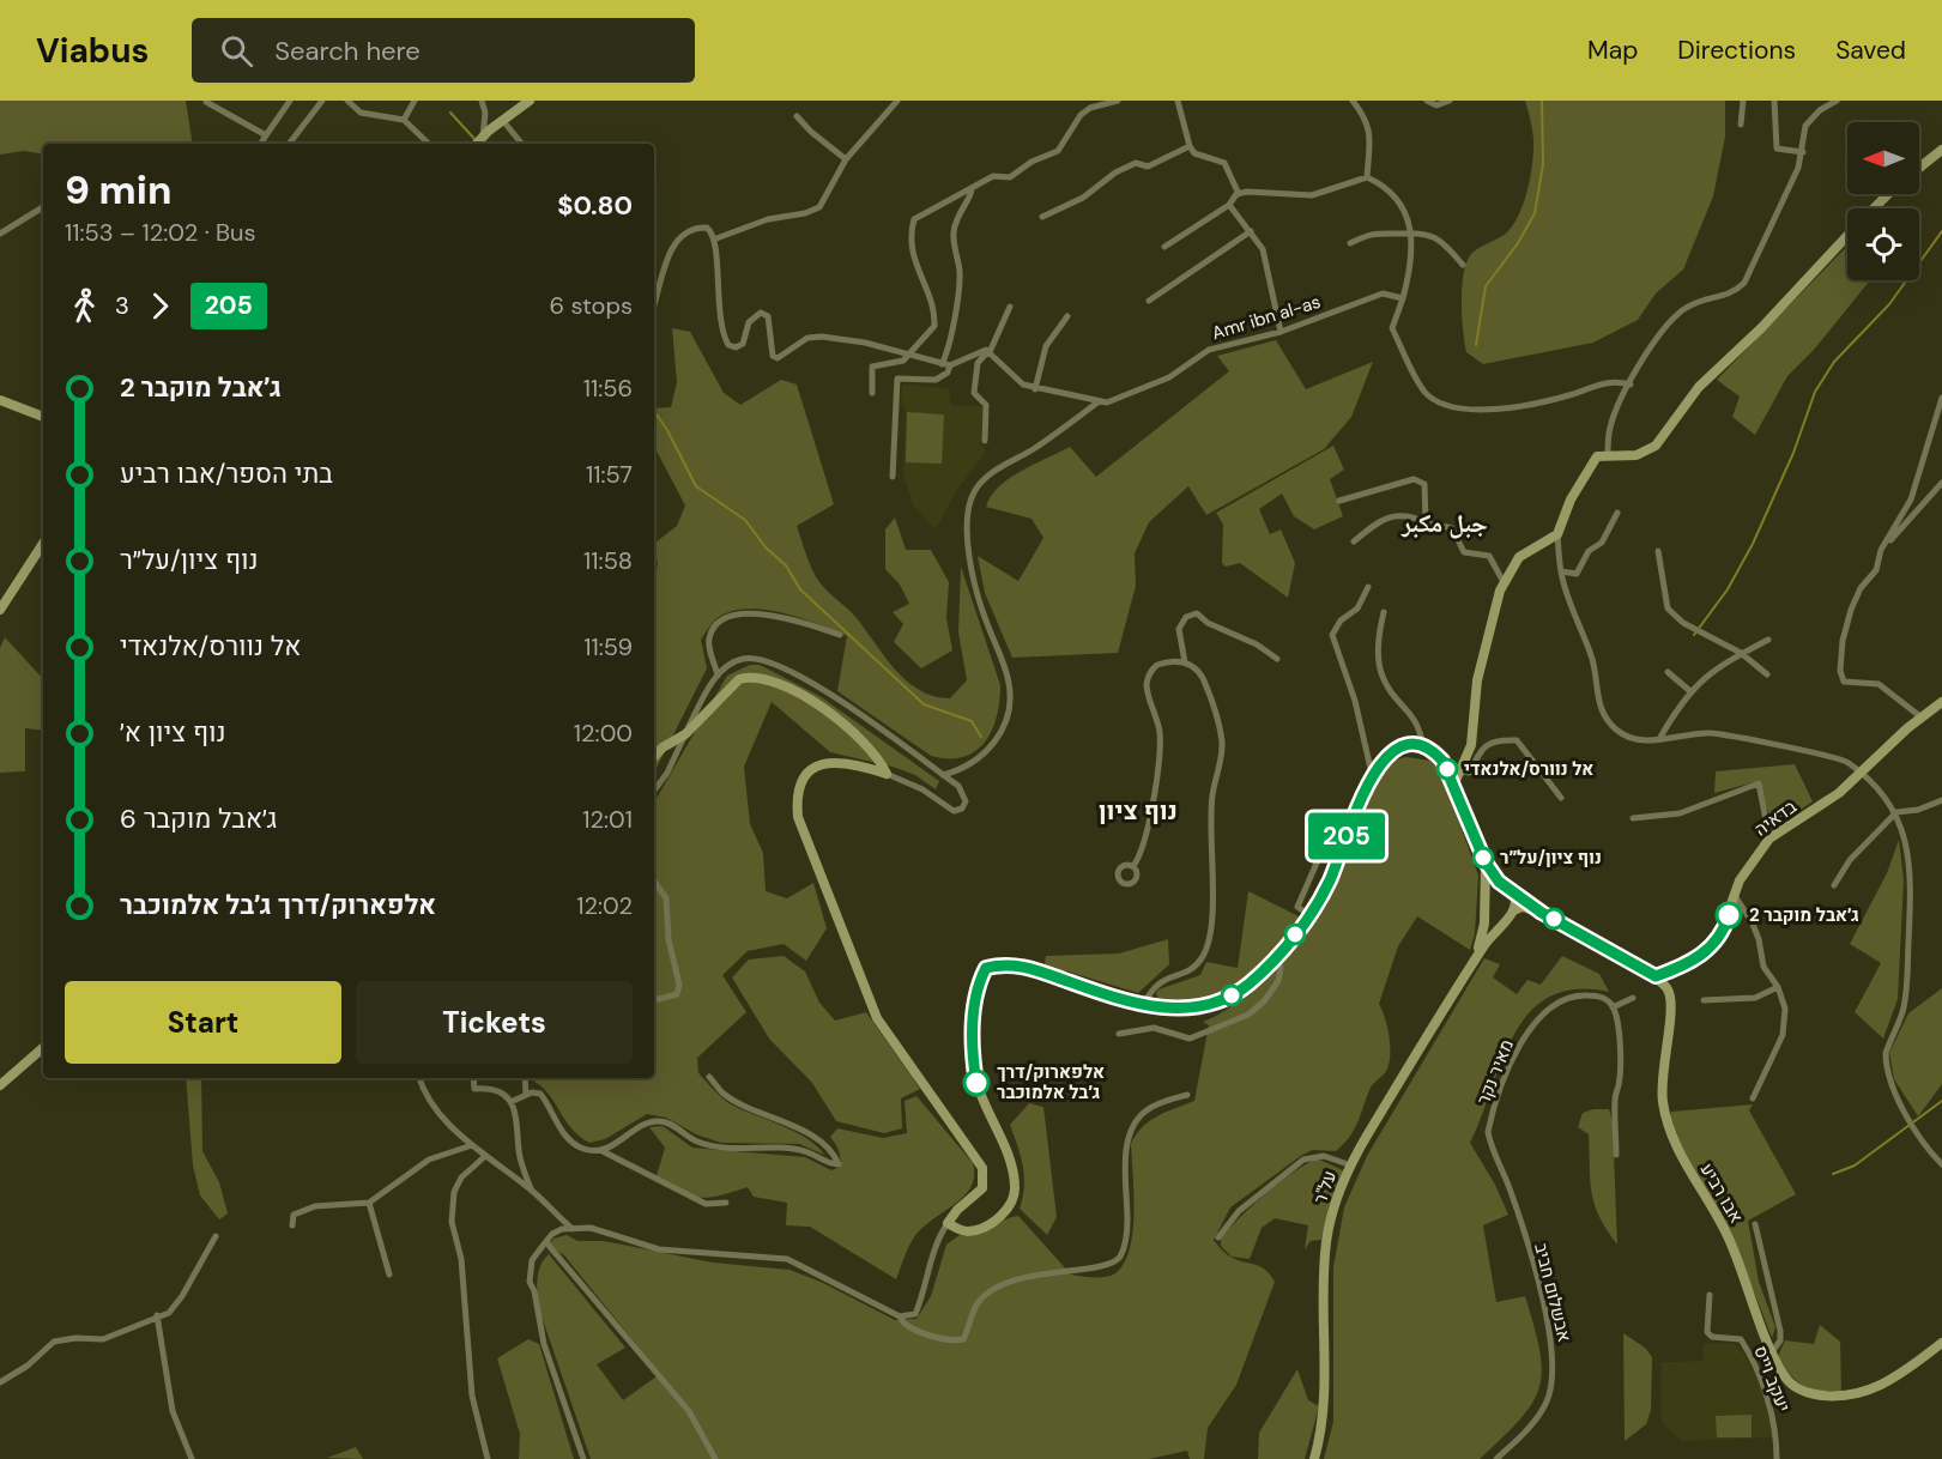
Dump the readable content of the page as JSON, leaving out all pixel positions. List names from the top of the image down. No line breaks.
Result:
{"streets":{"street":["Amr ibn al-as","בדאיה","מאיר נקר","על\"ר","אבו רביע","אבשלום חביב","יעקב וייס"]},"crossings":[["בדאיה","אבו רביע"],["מאיר נקר","אבשלום חביב"]],"districts":["جبل مكبر","נוף ציון"],"places":["אל נוורס/אלנאדי","נוף ציון/על״ר","ג׳אבל מוקבר 2","אלפארוק/דרך ג׳בל אלמוכבר"],"lines":["bus line 205"],"north":"left","page":{"header":"Viabus","search":"Search here","nav":["Map","Directions","Saved"],"on_map":"205","heading":["9 min","11:53 – 12:02 · Bus","$0.80"],"legs":["3","205","6 stops"],"list":[{"name":"ג׳אבל מוקבר 2","value":"11:56"},{"name":"בתי הספר/אבו רביע","value":"11:57"},{"name":"נוף ציון/על״ר","value":"11:58"},{"name":"אל נוורס/אלנאדי","value":"11:59"},{"name":"נוף ציון א׳","value":"12:00"},{"name":"ג׳אבל מוקבר 6","value":"12:01"},{"name":"אלפארוק/דרך ג׳בל אלמוכבר","value":"12:02"}],"buttons":["Start","Tickets"]}}
